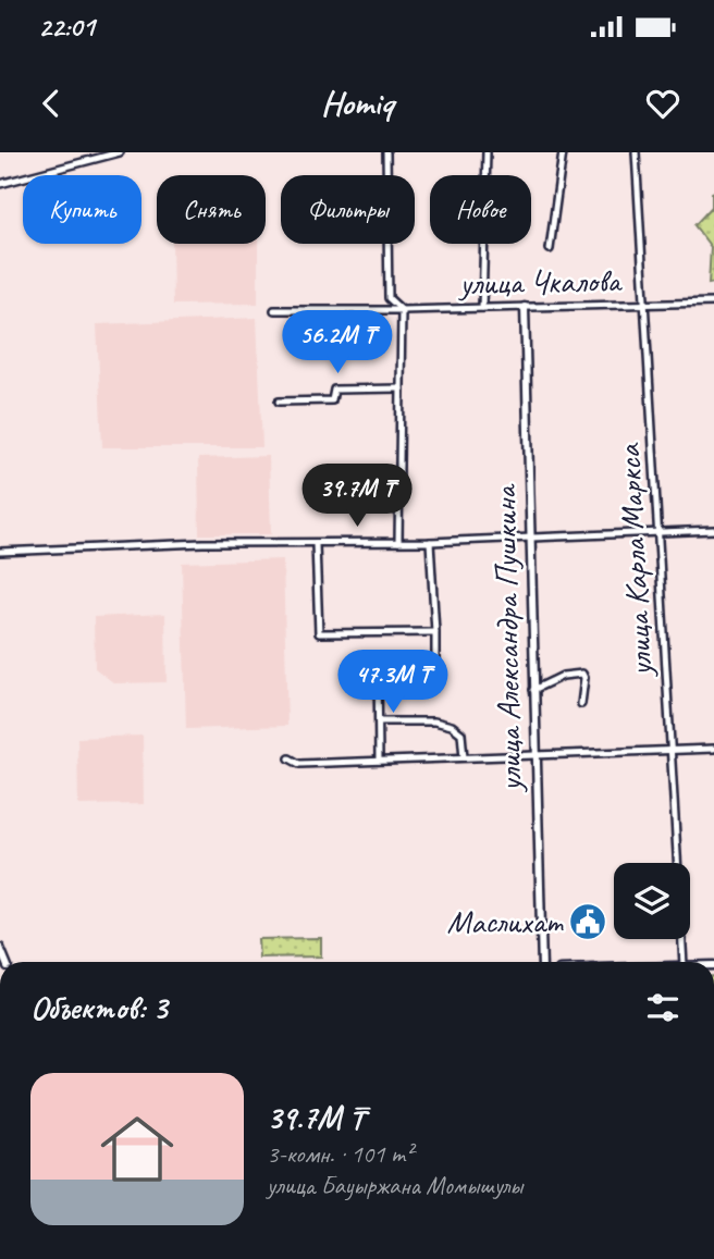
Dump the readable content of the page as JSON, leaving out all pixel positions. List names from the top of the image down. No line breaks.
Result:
{"streets":{"street":["улица Чкалова","улица Карла Маркса","улица Александра Пушкина"]},"crossings":[["улица Чкалова","улица Карла Маркса"],["улица Чкалова","улица Александра Пушкина"]],"places":{"public building":["Маслихат"]},"page":{"status":"22:01","header":"Homiq","chip":["Купить","Снять","Фильтры","Новое"],"price":["56.2M ₸","39.7M ₸","47.3M ₸"],"heading":"Объектов: 3","list":[{"name":"39.7M ₸","note":"3-комн. · 101 m² · улица Бауыржана Момышулы"}]}}
